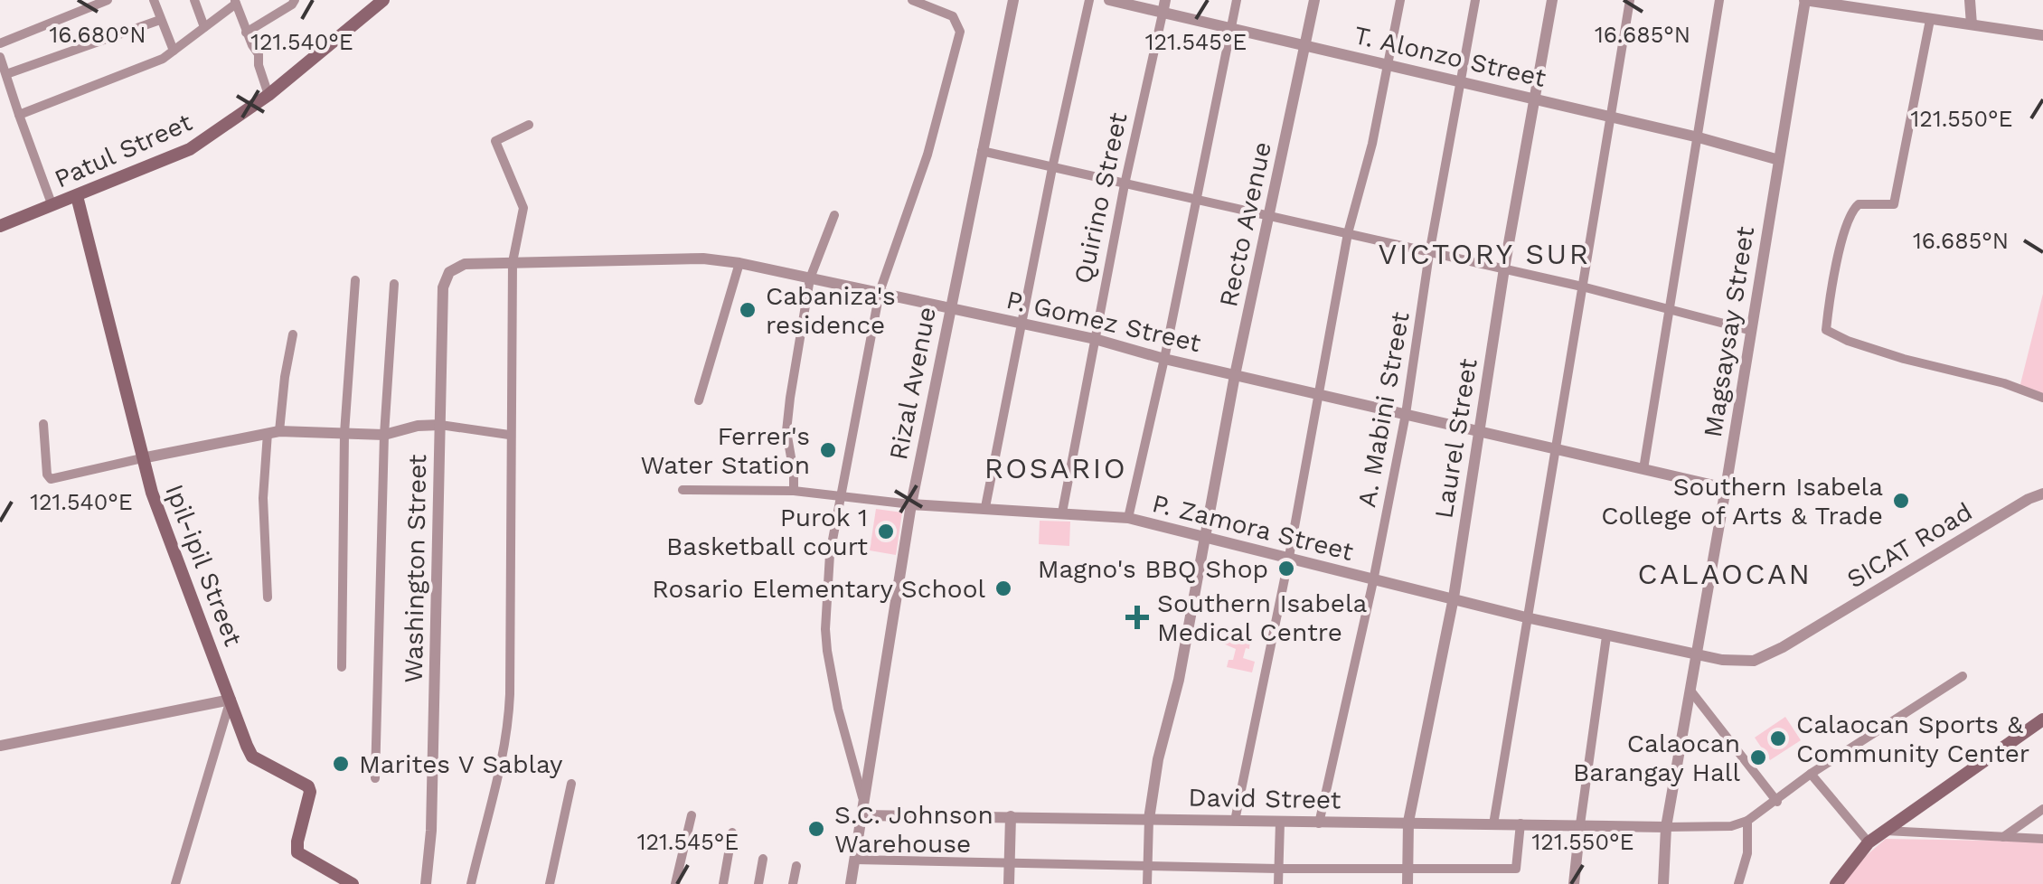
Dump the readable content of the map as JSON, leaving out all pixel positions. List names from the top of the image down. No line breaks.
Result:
{"streets":{"main road":["Patul Street","Ipil-ipil Street"],"street":["T. Alonzo Street","Quirino Street","Recto Avenue","P. Gomez Street","Magsaysay Street","Rizal Avenue","A. Mabini Street","Laurel Street","P. Zamora Street","SICAT Road","Washington Street","David Street"]},"crossings":[["T. Alonzo Street","Quirino Street"],["T. Alonzo Street","Recto Avenue"],["T. Alonzo Street","Magsaysay Street"],["T. Alonzo Street","A. Mabini Street"],["T. Alonzo Street","Laurel Street"],["Patul Street","Ipil-ipil Street"],["Quirino Street","P. Gomez Street"],["Quirino Street","P. Zamora Street"],["Recto Avenue","P. Gomez Street"],["Recto Avenue","P. Zamora Street"],["Recto Avenue","David Street"],["P. Gomez Street","Magsaysay Street"],["P. Gomez Street","Rizal Avenue"],["P. Gomez Street","A. Mabini Street"],["P. Gomez Street","Laurel Street"],["P. Gomez Street","Washington Street"],["Magsaysay Street","P. Zamora Street"],["Magsaysay Street","SICAT Road"],["Magsaysay Street","David Street"],["Rizal Avenue","P. Zamora Street"],["Rizal Avenue","David Street"],["A. Mabini Street","P. Zamora Street"],["A. Mabini Street","David Street"],["Laurel Street","P. Zamora Street"],["Laurel Street","David Street"],["P. Zamora Street","SICAT Road"]],"districts":["VICTORY SUR","ROSARIO","CALAOCAN"],"places":{"other":["Cabaniza's residence","Ferrer's Water Station","Southern Isabela College of Arts & Trade","Purok 1 Basketball court","Magno's BBQ Shop","Rosario Elementary School","Calaocan Sports & Community Center","Calaocan Barangay Hall","Marites V Sablay","S.C. Johnson Warehouse"],"health":["Southern Isabela Medical Centre"]},"coordinates":["16.685°N","16.680°N","121.540°E","121.545°E","121.550°E"]}
